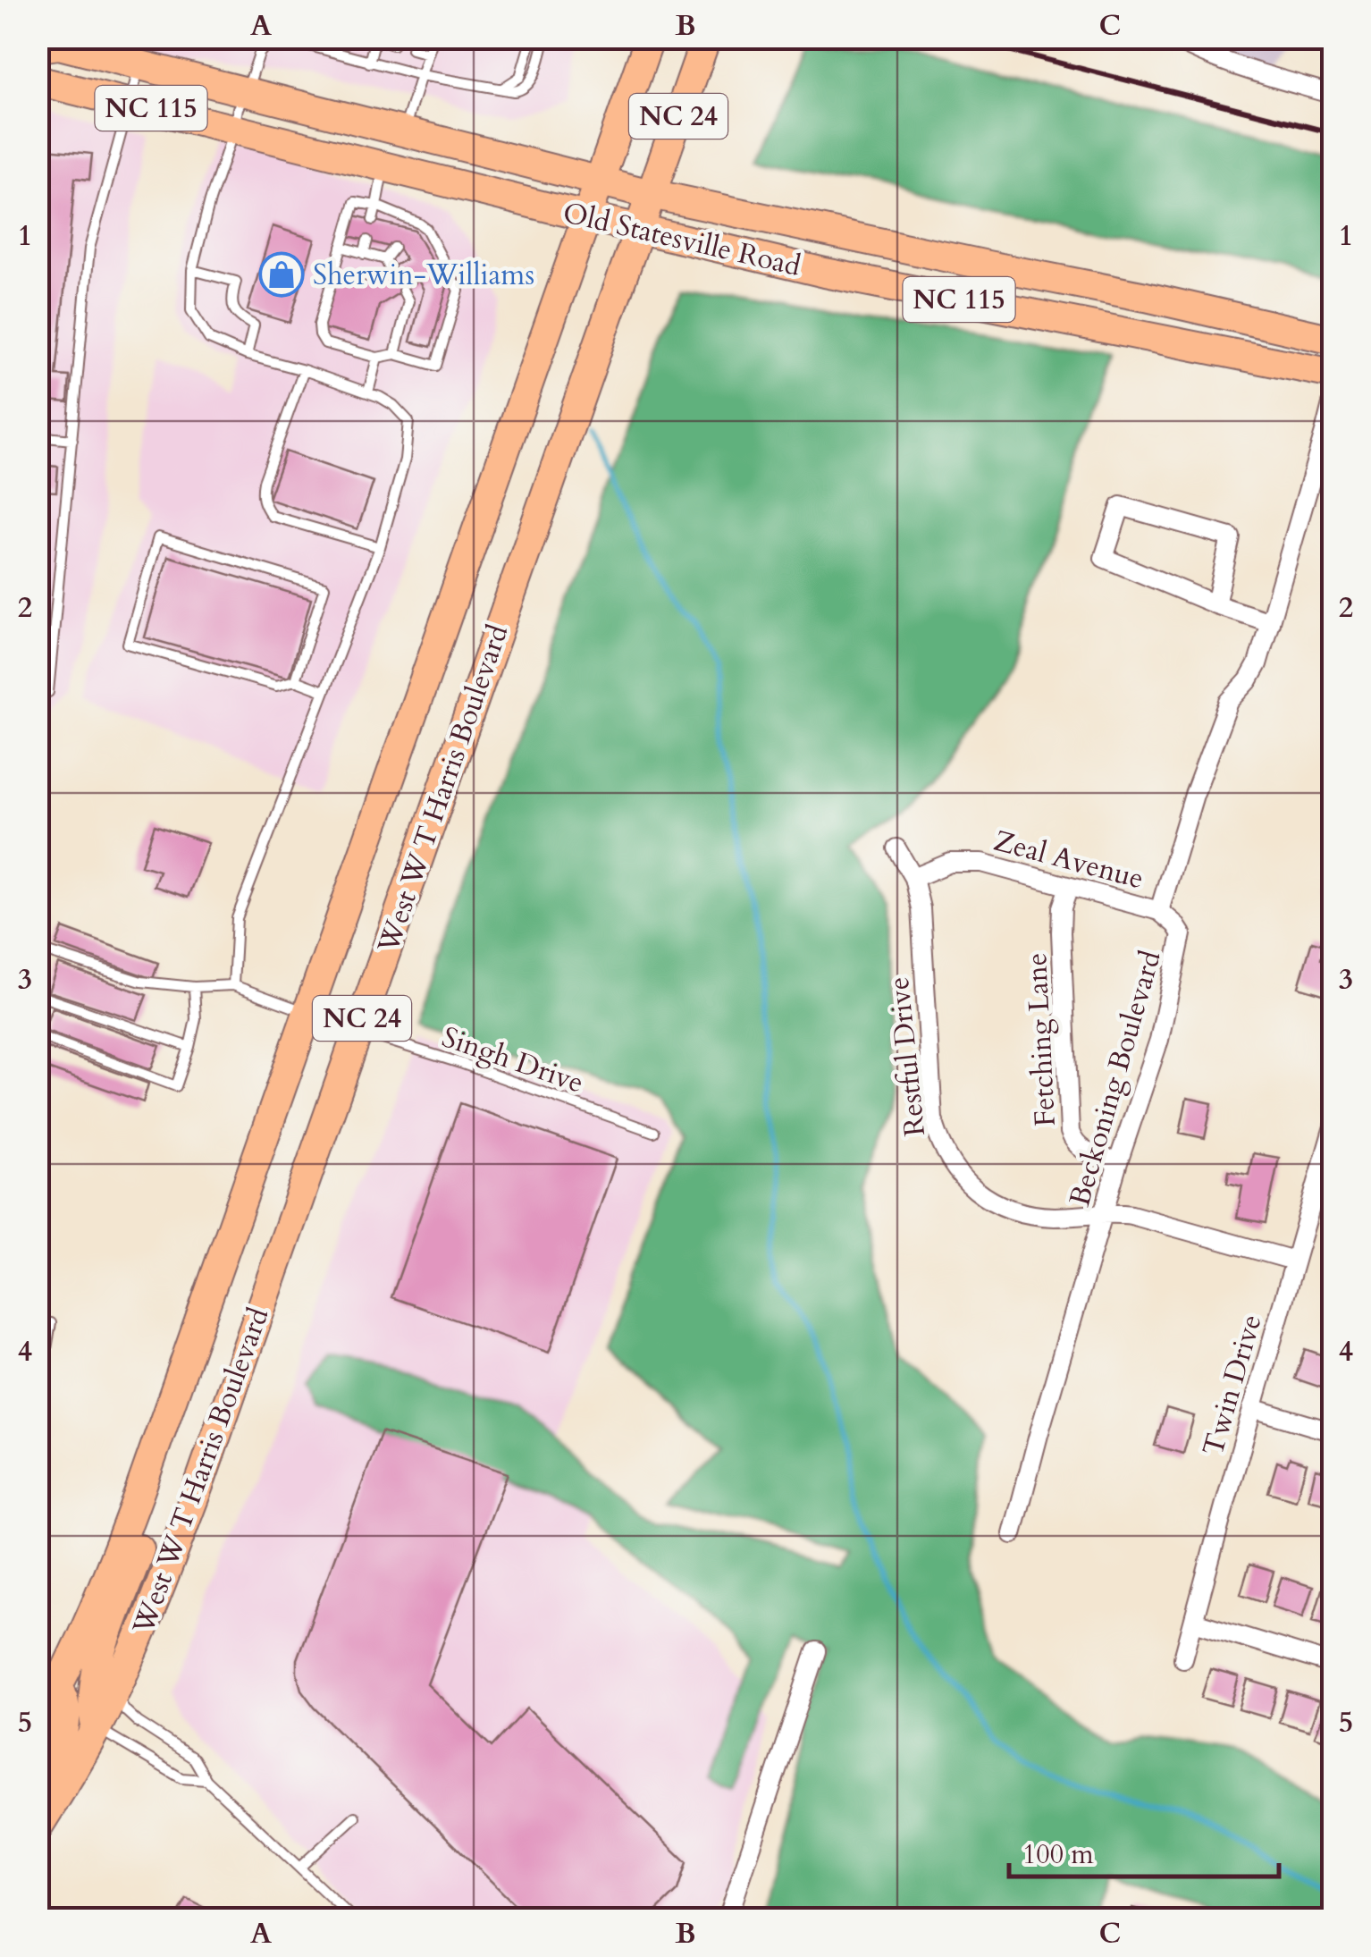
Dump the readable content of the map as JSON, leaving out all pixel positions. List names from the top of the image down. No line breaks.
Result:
{"streets":{"main road":["NC 115","NC 24","Old Statesville Road","West W T Harris Boulevard"],"street":["Zeal Avenue","Fetching Lane","Restful Drive","Beckoning Boulevard","Twin Drive"],"lane":["Singh Drive"]},"crossings":[["Old Statesville Road","West W T Harris Boulevard"],["West W T Harris Boulevard","Singh Drive"],["Zeal Avenue","Fetching Lane"],["Zeal Avenue","Restful Drive"],["Zeal Avenue","Beckoning Boulevard"],["Fetching Lane","Beckoning Boulevard"],["Restful Drive","Beckoning Boulevard"],["Restful Drive","Twin Drive"]],"places":{"shop":["Sherwin-Williams"]},"scale_bar":"100 m","grid":{"columns":["A","B","C"],"rows":["1","2","3","4","5"]}}
